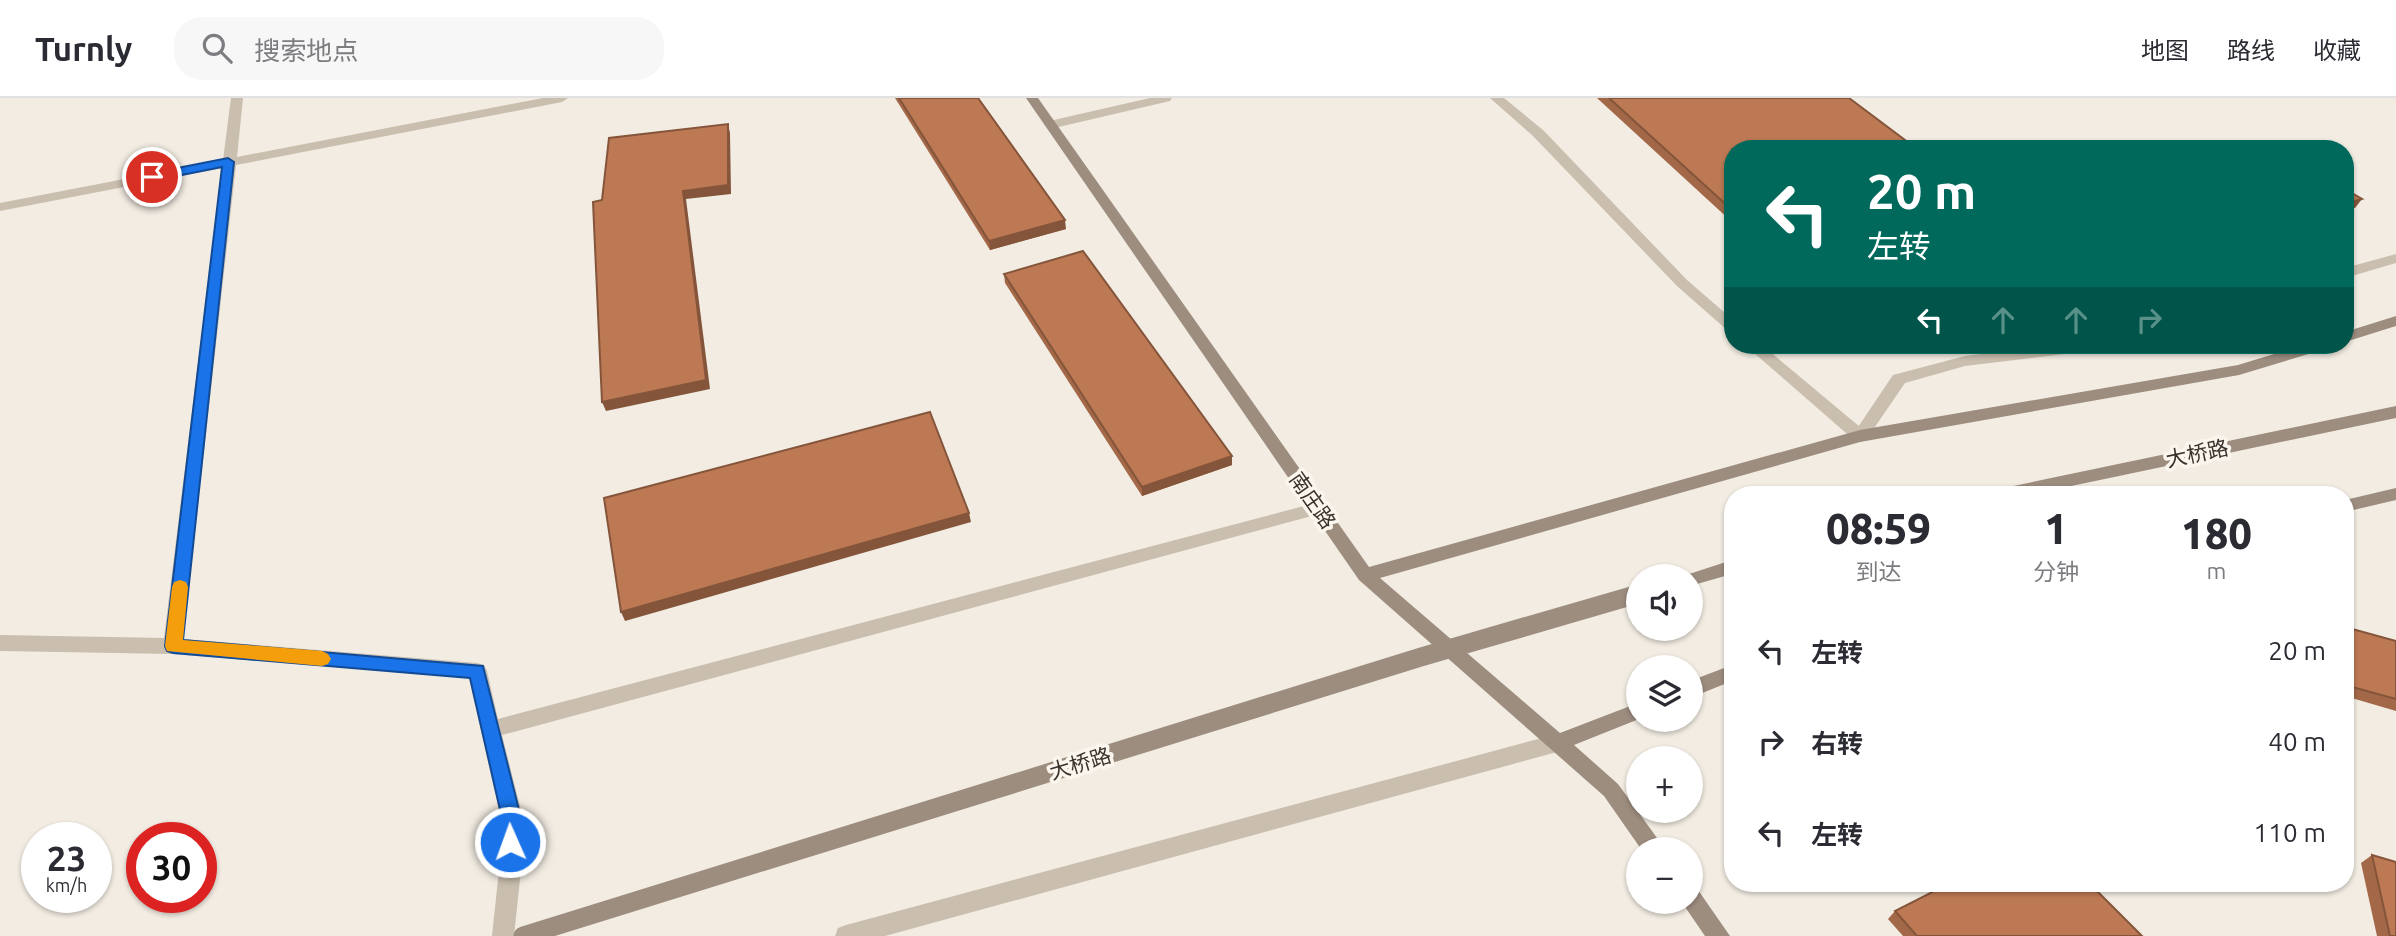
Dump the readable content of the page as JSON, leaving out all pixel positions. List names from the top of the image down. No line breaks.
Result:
{"streets":{"main road":["大桥路","南庄路"]},"page":{"header":"Turnly","search":"搜索地点","nav":["地图","路线","收藏"],"turn":["20 m","左转"],"eta":["08:59","到达","1","分钟","180","m"],"map_buttons":["+","−"],"list":[{"name":"左转","value":"20 m"},{"name":"右转","value":"40 m"},{"name":"左转","value":"110 m"}],"speed":"23 km/h","limit":"30"}}
